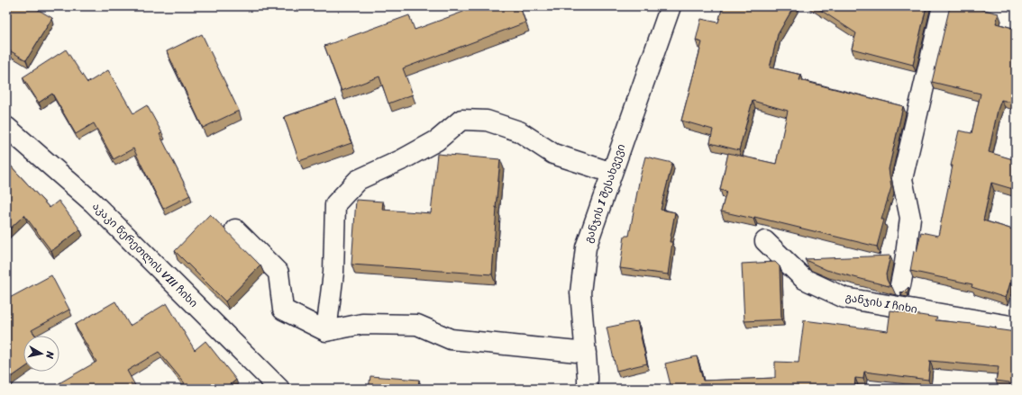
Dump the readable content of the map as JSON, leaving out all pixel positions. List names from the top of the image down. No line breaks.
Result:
{"streets":{"street":["განჯის I შესახვევი","აკაკი წერეთლის VIII ჩიხი","განჯის I ჩიხი"]},"north":"right"}
